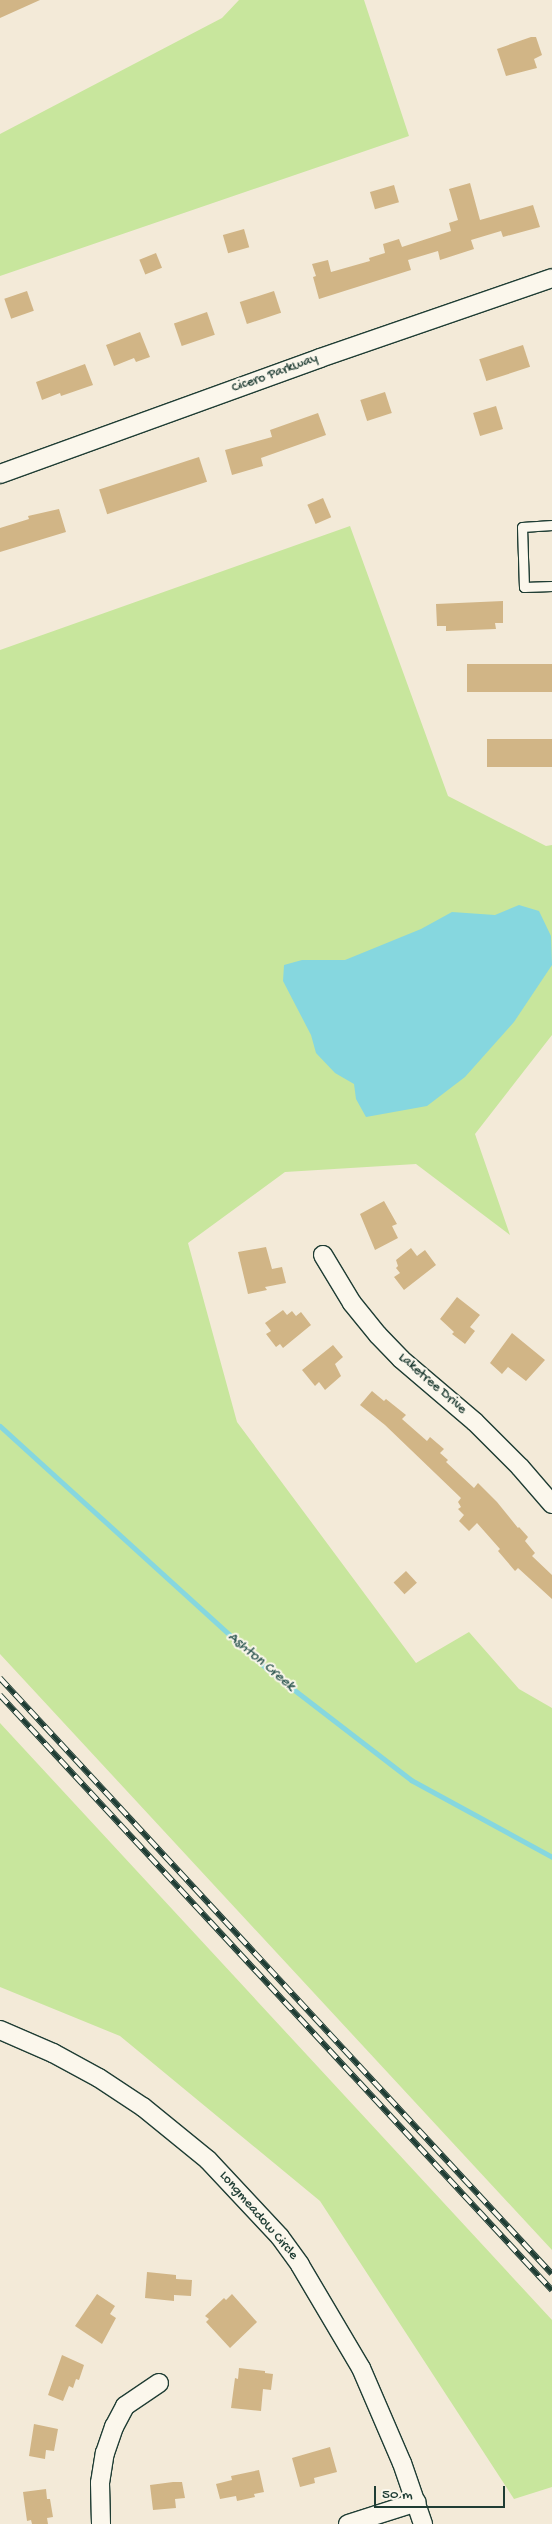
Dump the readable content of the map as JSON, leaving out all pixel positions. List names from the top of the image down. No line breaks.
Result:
{"streets":{"street":["Cicero Parkway","Laketree Drive","Longmeadow Circle"]},"water":["Ashton Creek"],"scale_bar":"50 m"}
